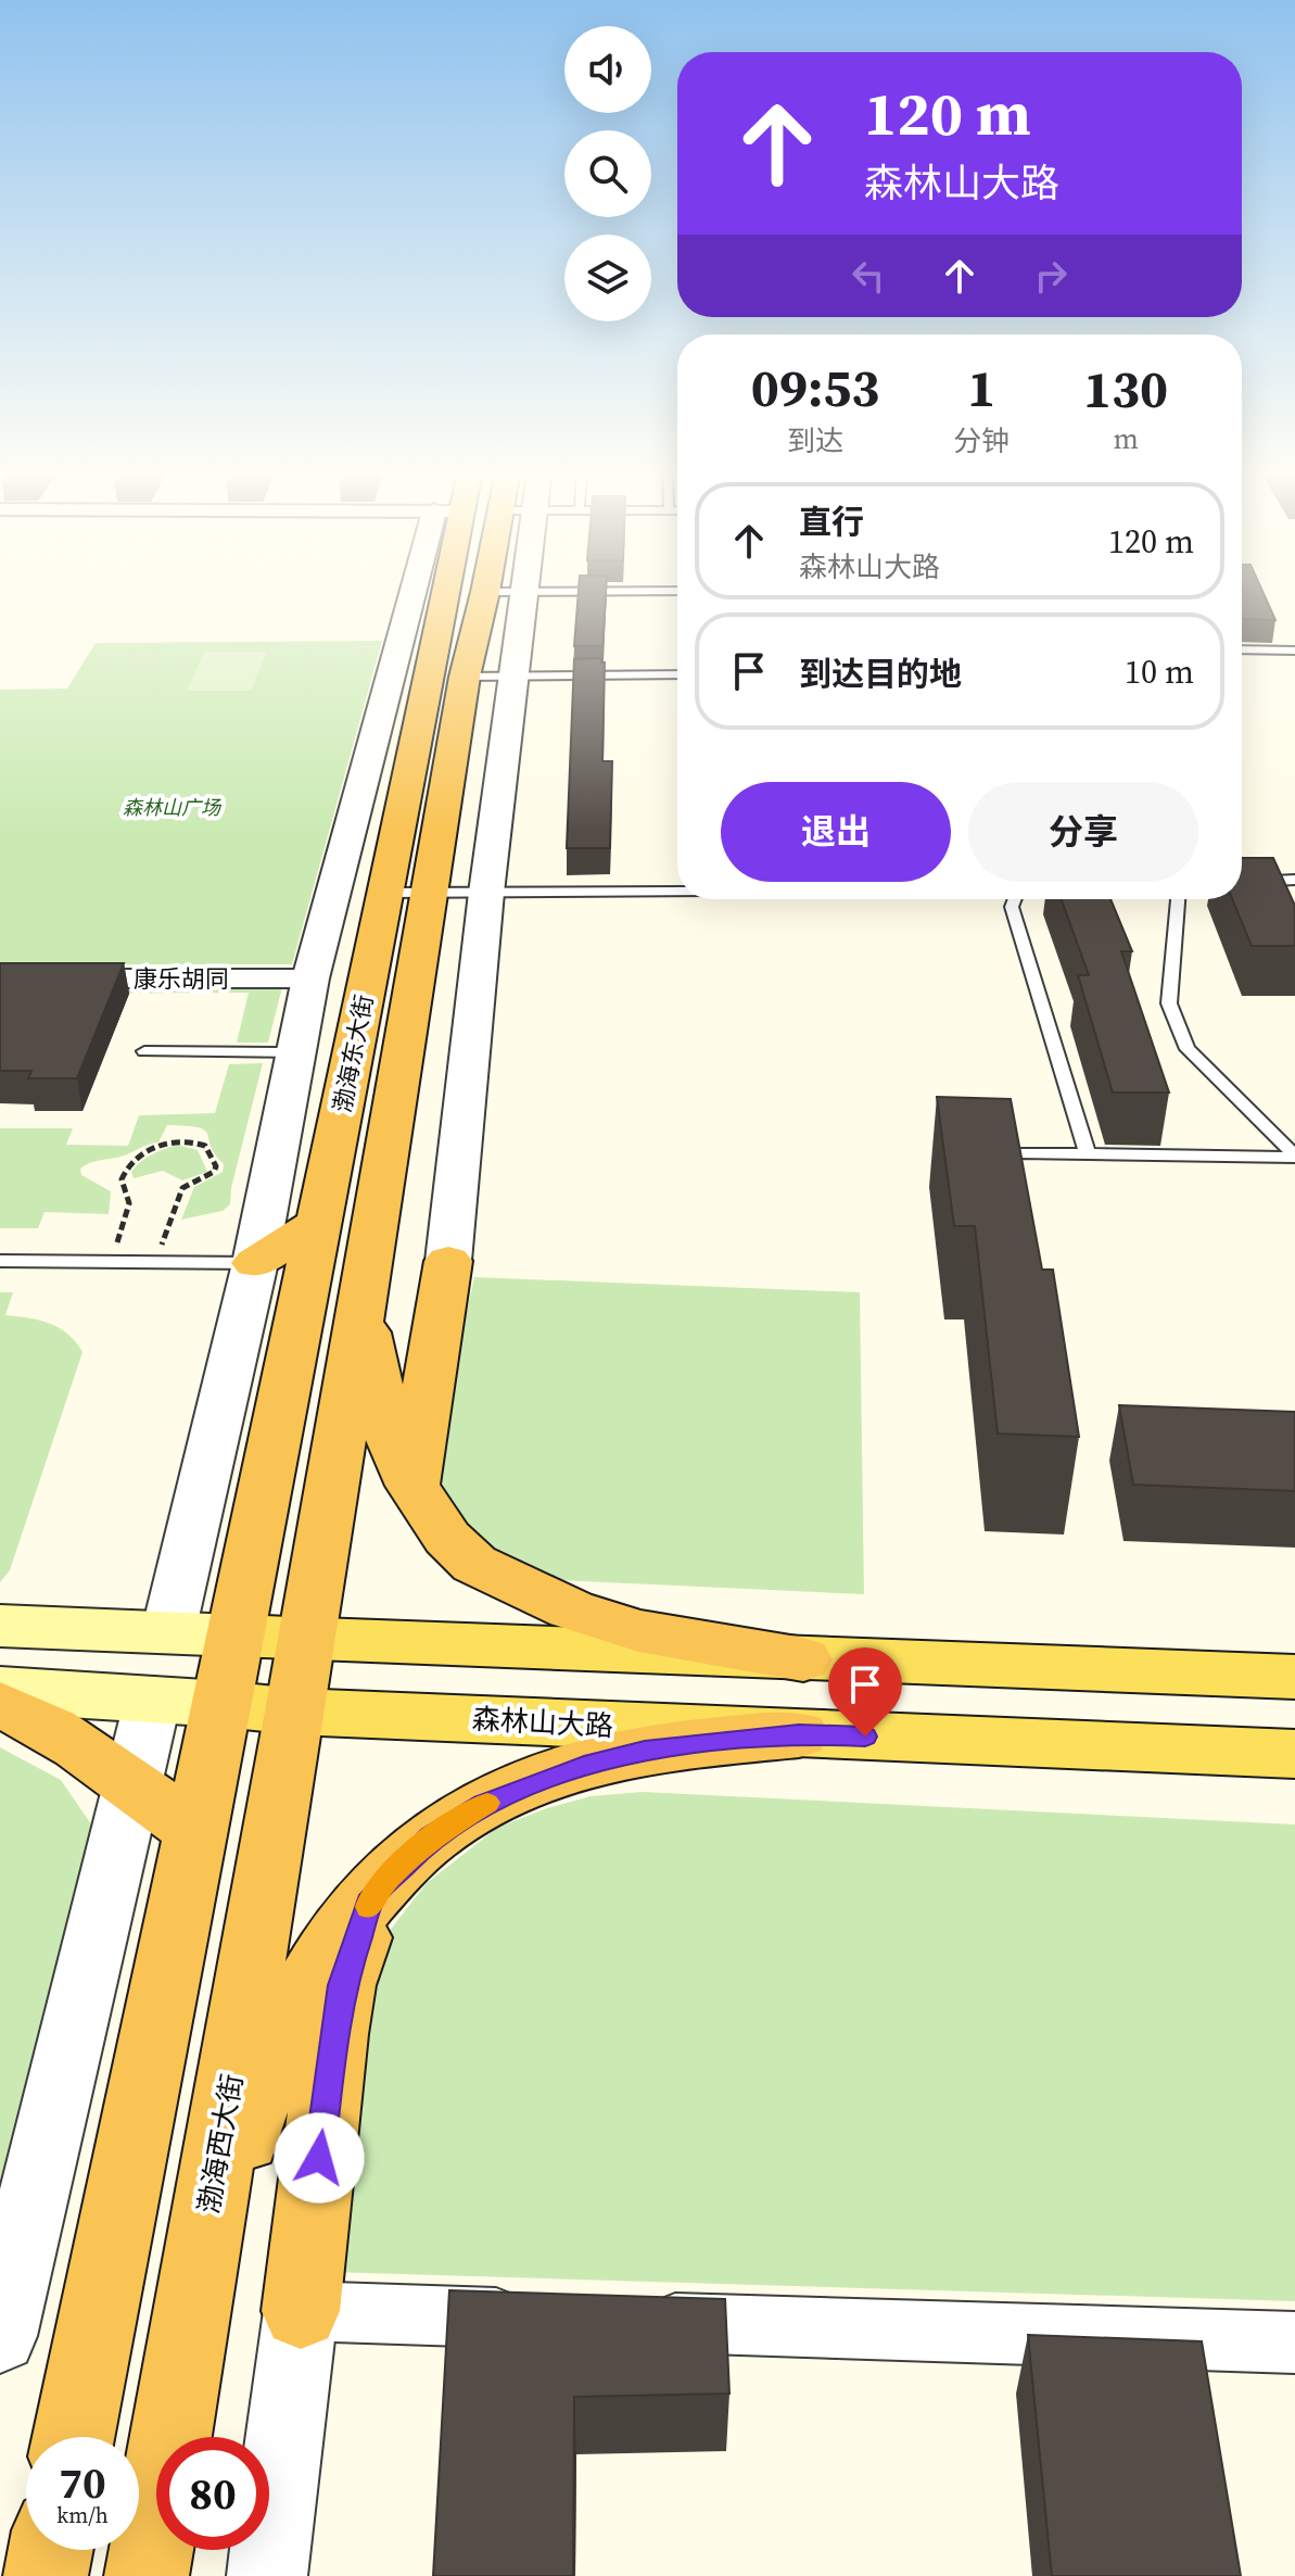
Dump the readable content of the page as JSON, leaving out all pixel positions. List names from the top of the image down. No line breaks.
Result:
{"streets":{"highway":["渤海东大街","渤海西大街"],"main road":["森林山大路"],"street":["康乐胡同"]},"crossings":[["康乐胡同","渤海东大街"],["渤海东大街","森林山大路"],["渤海东大街","渤海西大街"],["森林山大路","渤海西大街"]],"parks":["森林山广场"],"page":{"turn":["120 m","森林山大路"],"eta":["09:53","到达","1","分钟","130","m"],"list":[{"name":"直行","note":"森林山大路","value":"120 m"},{"name":"到达目的地","value":"10 m"}],"buttons":["退出","分享"],"speed":"70 km/h","limit":"80"}}
